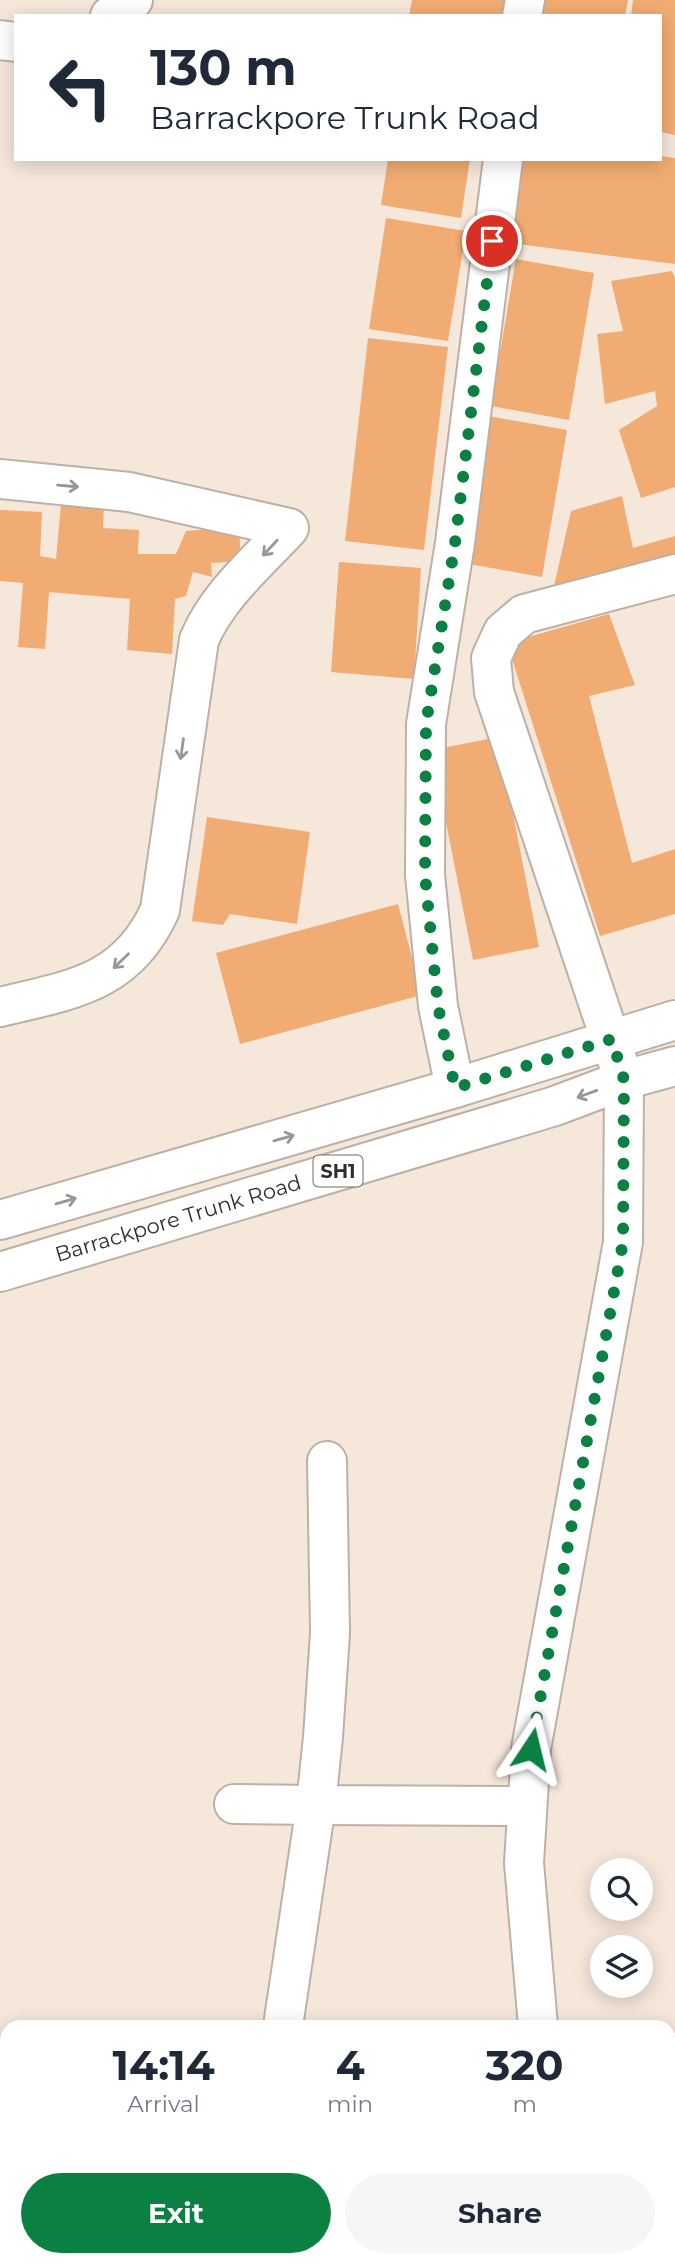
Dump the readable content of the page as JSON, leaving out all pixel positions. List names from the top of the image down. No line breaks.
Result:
{"streets":{"street":["SH1","Barrackpore Trunk Road"]},"page":{"turn":["130 m","Barrackpore Trunk Road"],"eta":["14:14","Arrival","4","min","320","m"],"buttons":["Exit","Share"]}}
